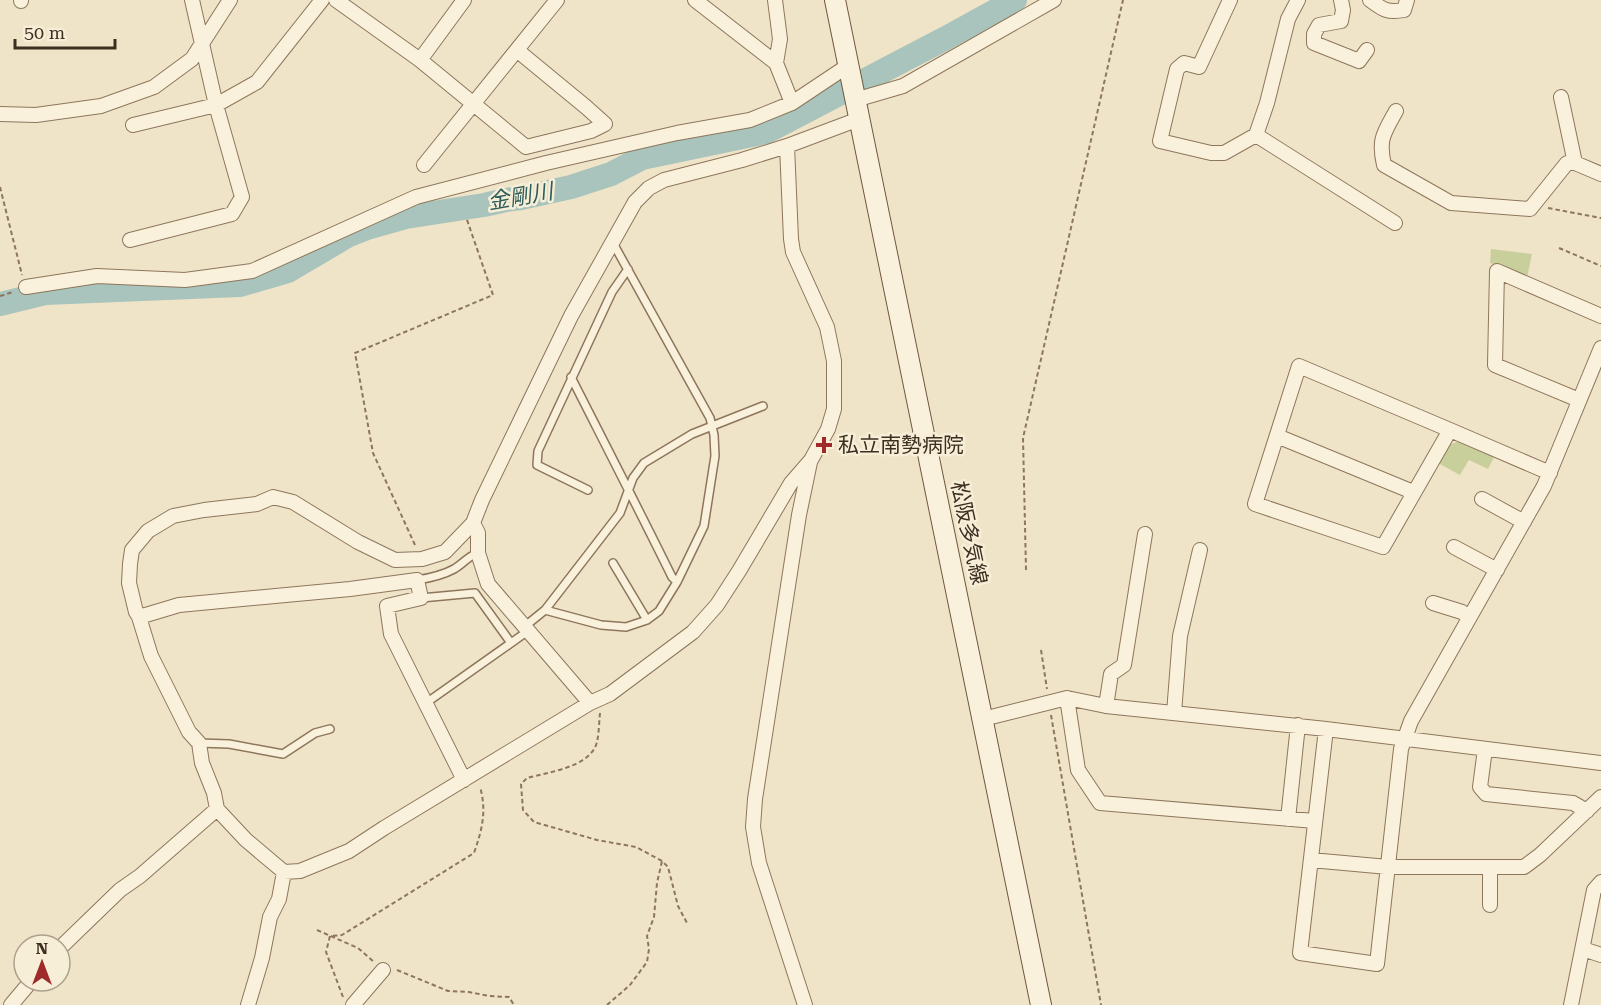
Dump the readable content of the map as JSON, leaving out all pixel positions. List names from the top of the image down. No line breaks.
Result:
{"streets":{"main road":["松阪多気線"]},"water":["金剛川"],"places":{"health":["私立南勢病院"]},"scale_bar":"50 m","north":"top"}
